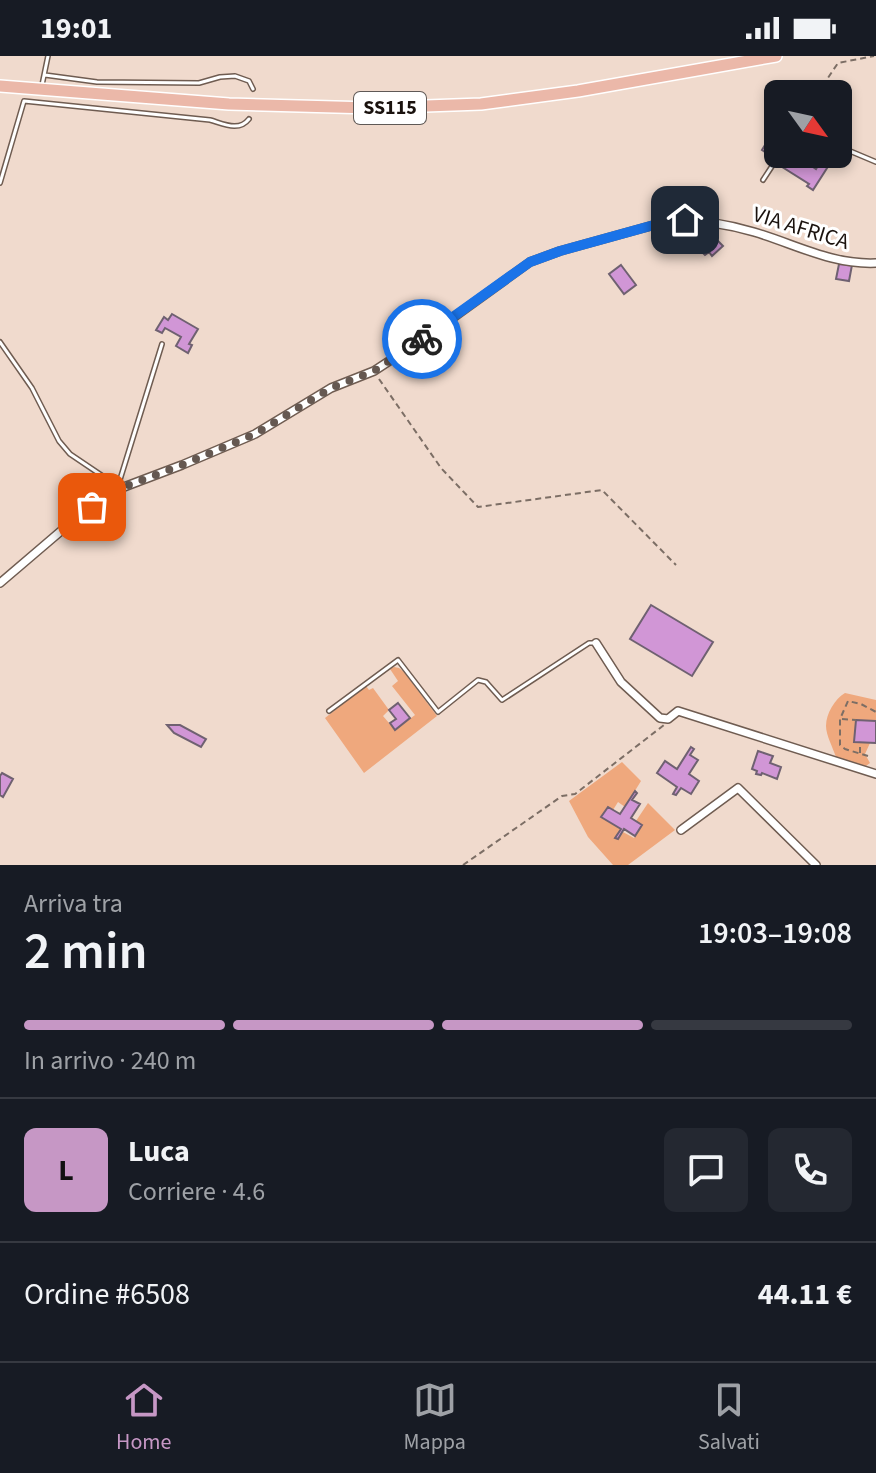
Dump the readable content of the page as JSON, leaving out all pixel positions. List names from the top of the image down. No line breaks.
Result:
{"streets":{"main road":["SS115"],"street":["VIA AFRICA"]},"north":"bottom right","page":{"status":"19:01","heading":["2 min","Arriva tra","19:03–19:08"],"panel":["Luca","Corriere · 4.6","Ordine #6508","44.11 €"],"bar":"In arrivo · 240 m","round":"L","tabs":["Home","Mappa","Salvati"]}}
